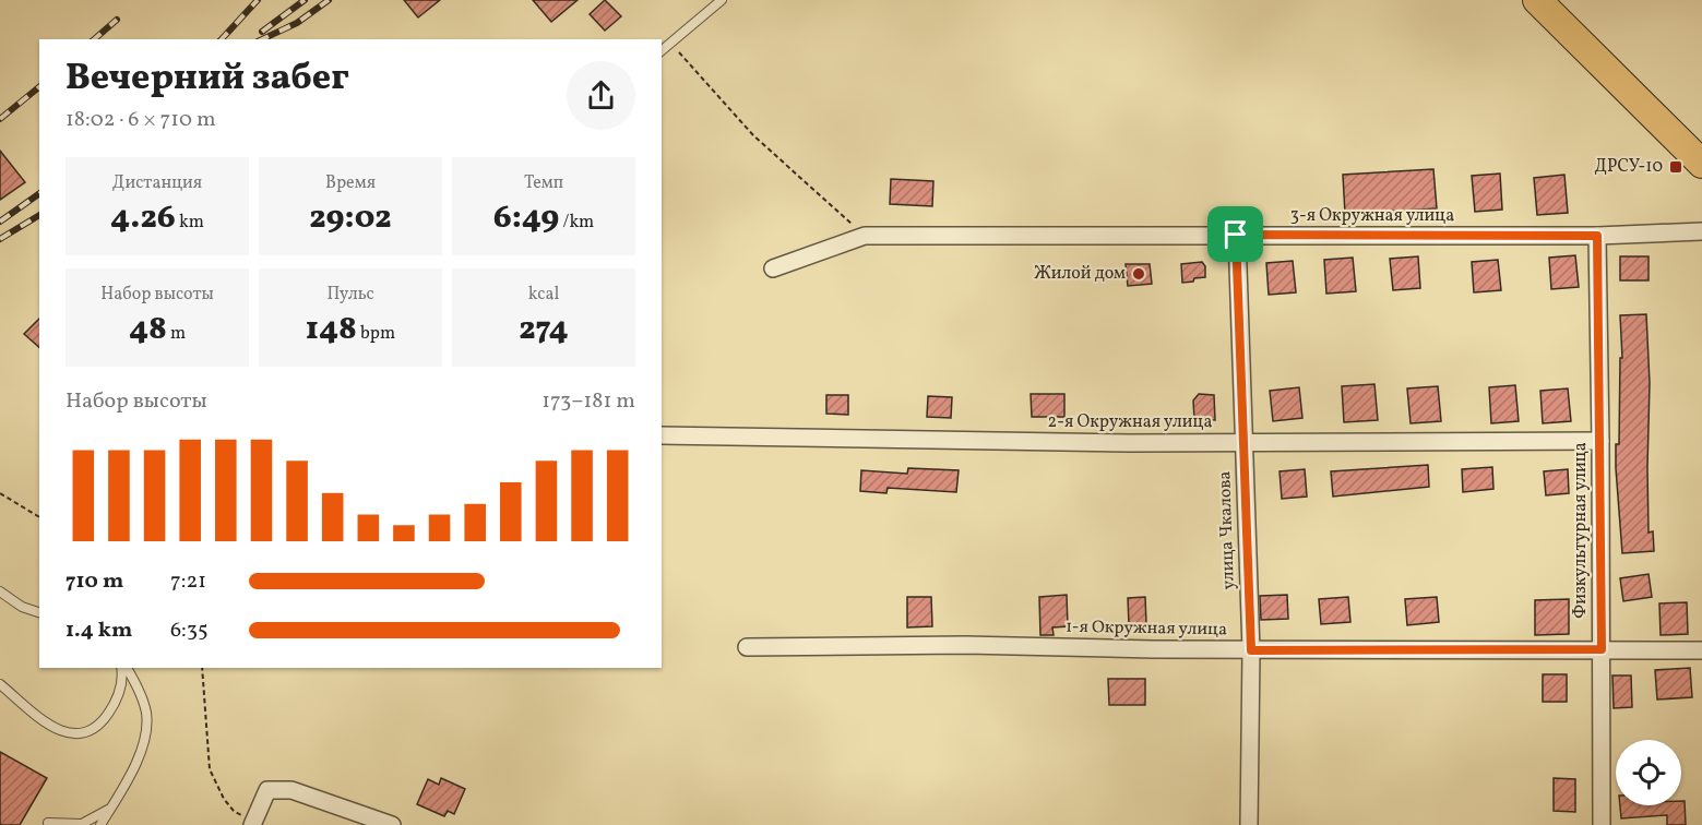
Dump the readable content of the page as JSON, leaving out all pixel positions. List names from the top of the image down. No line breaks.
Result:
{"streets":{"street":["3-я Окружная улица","2-я Окружная улица","улица Чкалова","Физкультурная улица","1-я Окружная улица"]},"crossings":[["3-я Окружная улица","улица Чкалова"],["3-я Окружная улица","Физкультурная улица"],["2-я Окружная улица","улица Чкалова"],["2-я Окружная улица","Физкультурная улица"],["улица Чкалова","1-я Окружная улица"],["Физкультурная улица","1-я Окружная улица"]],"places":{"transit":["ДРСУ-10"],"other":["Жилой дом"]},"page":{"heading":["Вечерний забег","18:02 · 6 × 710 m"],"stats":[["Дистанция","4.26 km"],["Время","29:02"],["Темп","6:49 /km"],["Набор высоты","48 m"],["Пульс","148 bpm"],["kcal","274"]],"chart":["Набор высоты","173–181 m"],"list":[{"name":"710 m","note":"7:21"},{"name":"1.4 km","note":"6:35"}]}}
